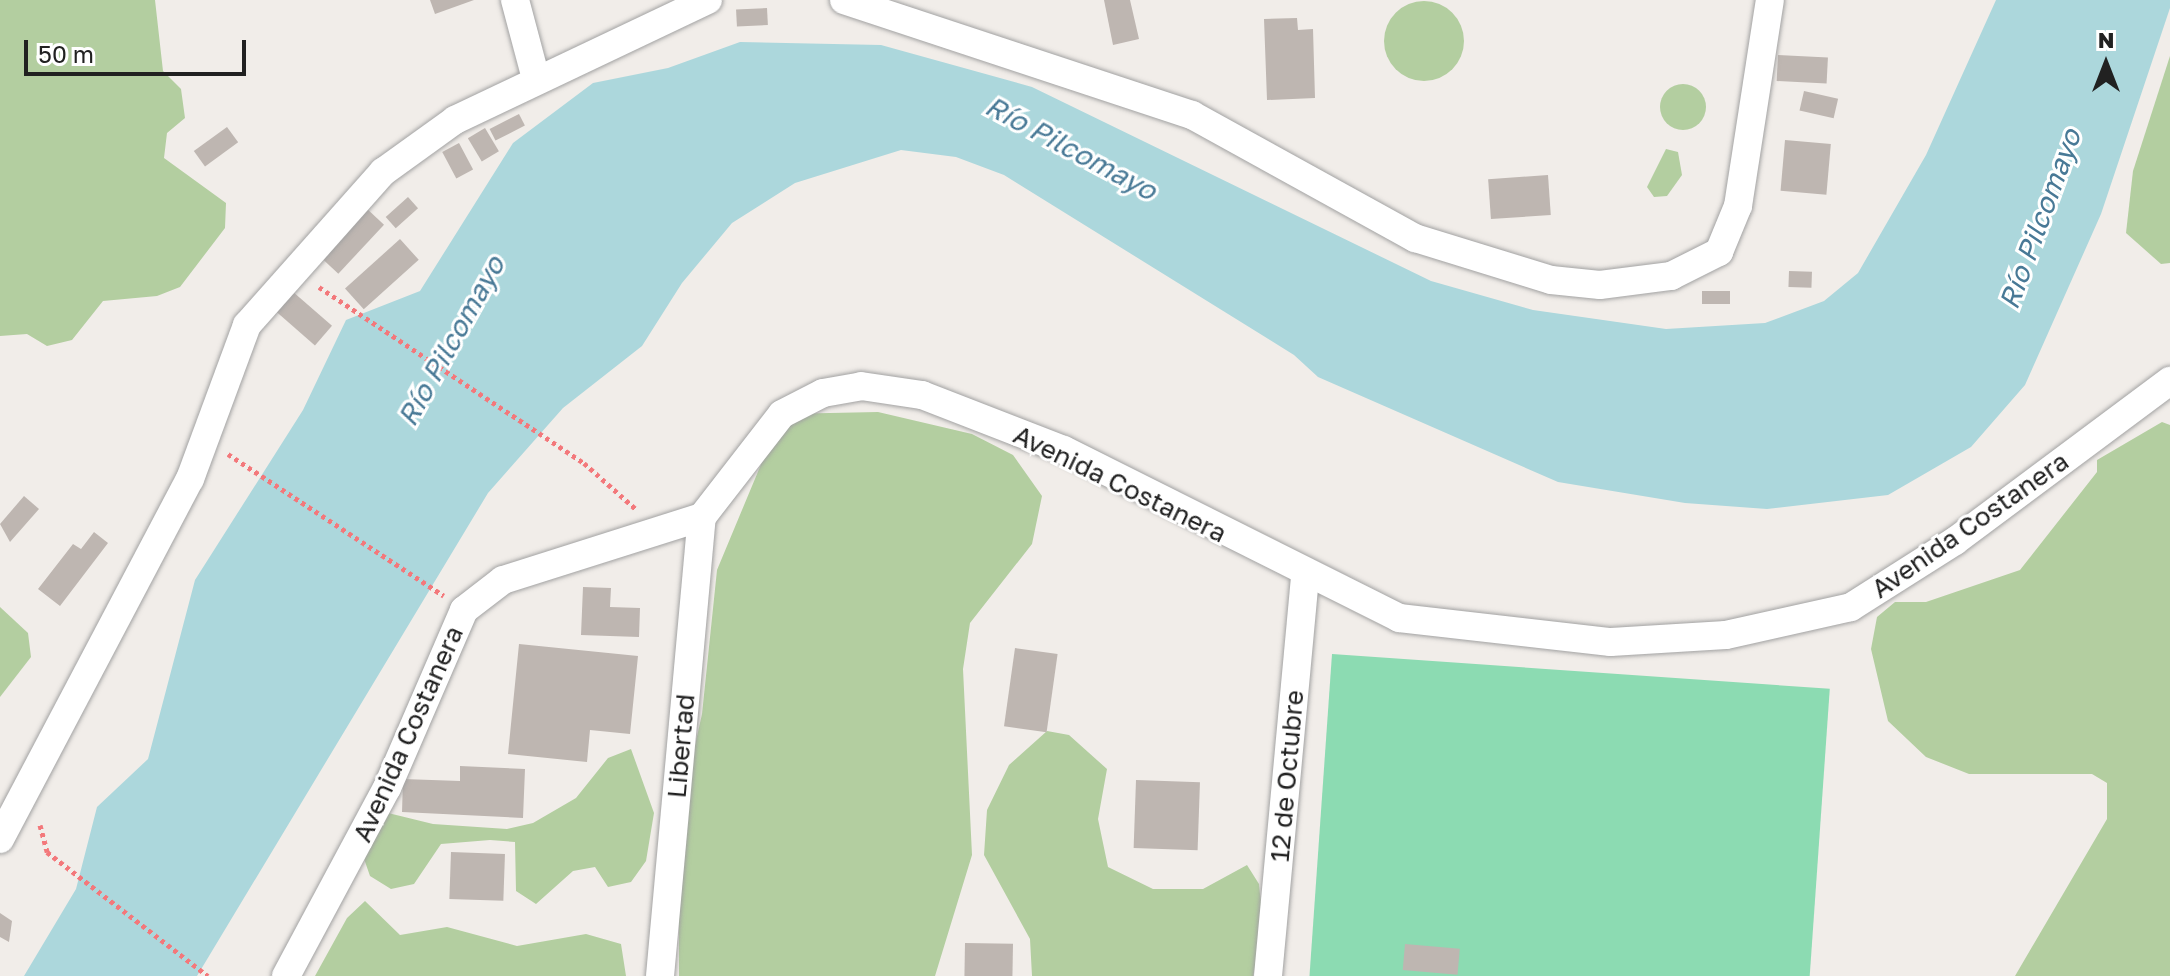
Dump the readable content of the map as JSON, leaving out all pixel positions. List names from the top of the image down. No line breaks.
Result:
{"streets":{"street":["Avenida Costanera","Libertad","12 de Octubre"]},"crossings":[["Avenida Costanera","Libertad"],["Avenida Costanera","12 de Octubre"]],"water":["Río Pilcomayo"],"scale_bar":"50 m","north":"top"}
